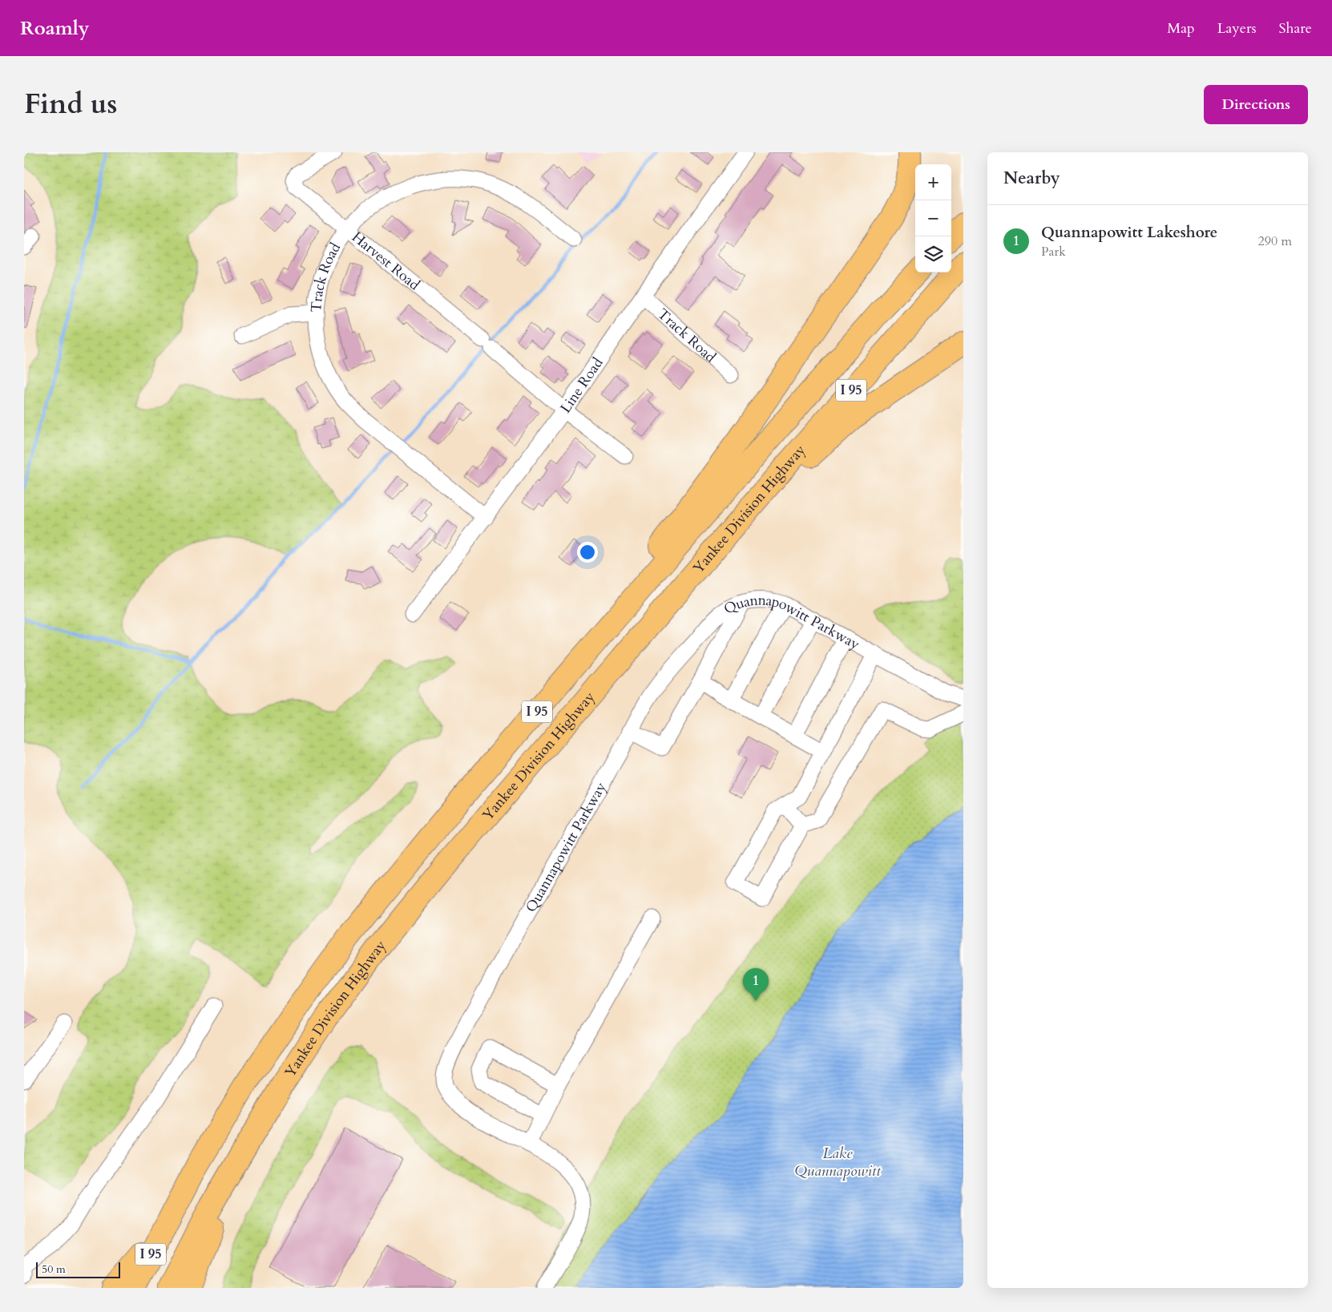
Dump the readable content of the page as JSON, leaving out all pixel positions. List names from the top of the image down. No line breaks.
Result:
{"streets":{"highway":["I 95","Yankee Division Highway"],"street":["Harvest Road","Track Road","Line Road","Quannapowitt Parkway"]},"crossings":[["Harvest Road","Track Road"],["Harvest Road","Line Road"],["Track Road","Line Road"]],"water":["Lake Quannapowitt"],"scale_bar":"50 m","page":{"header":"Roamly","nav":["Map","Layers","Share"],"title":"Find us","buttons":"Directions","heading":"Nearby","map_buttons":["+","−"],"list":[{"mark":"1","name":"Quannapowitt Lakeshore","note":"Park","value":"290 m"}],"pins":"1","scale":"50 m"}}
